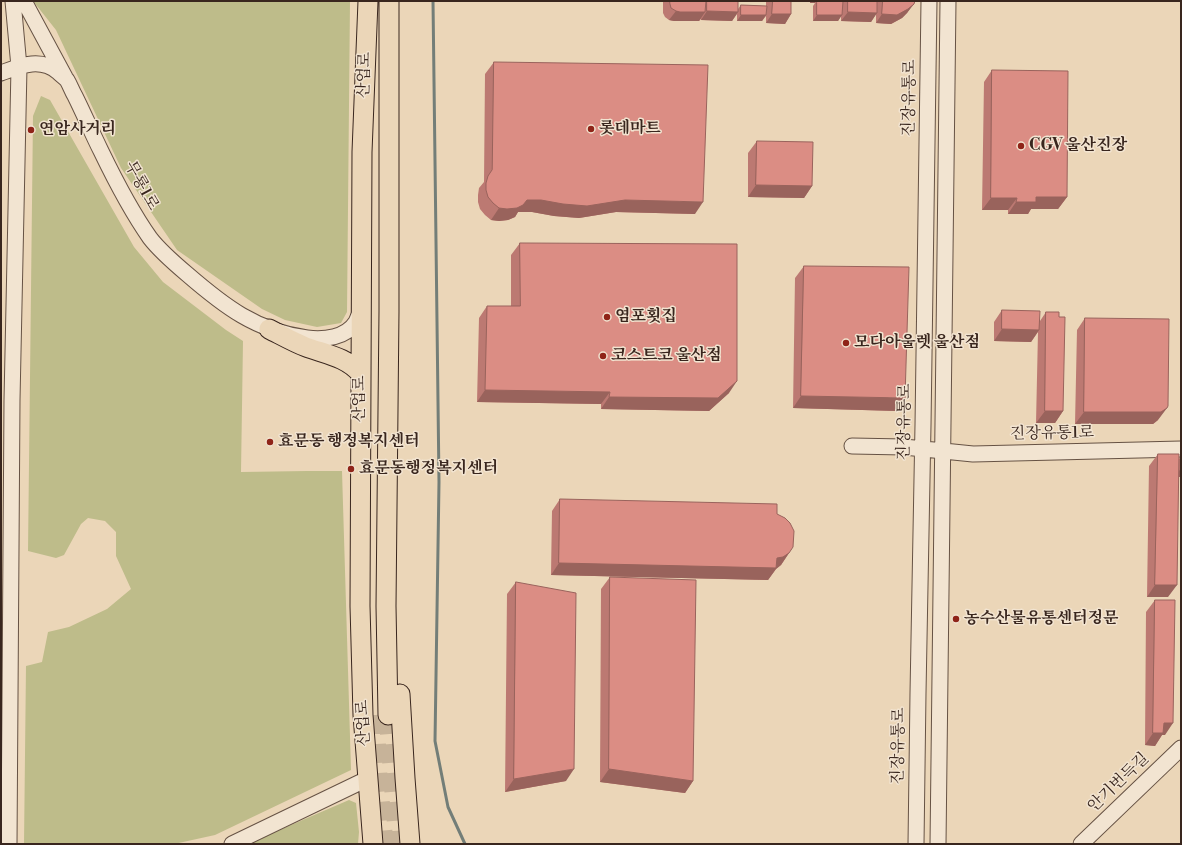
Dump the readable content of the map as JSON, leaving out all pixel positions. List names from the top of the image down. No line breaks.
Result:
{"streets":{"main road":["산업로"],"street":["진장유통로","무룡1로","진장유통1로","안기번득길"]},"crossings":[["산업로","무룡1로"],["진장유통로","진장유통1로"]],"places":["롯데마트","연암사거리","CGV 울산진장","염포횟집","모다아울렛 울산점","코스트코 울산점","효문동 행정복지센터","효문동행정복지센터","농수산물유통센터정문"]}
